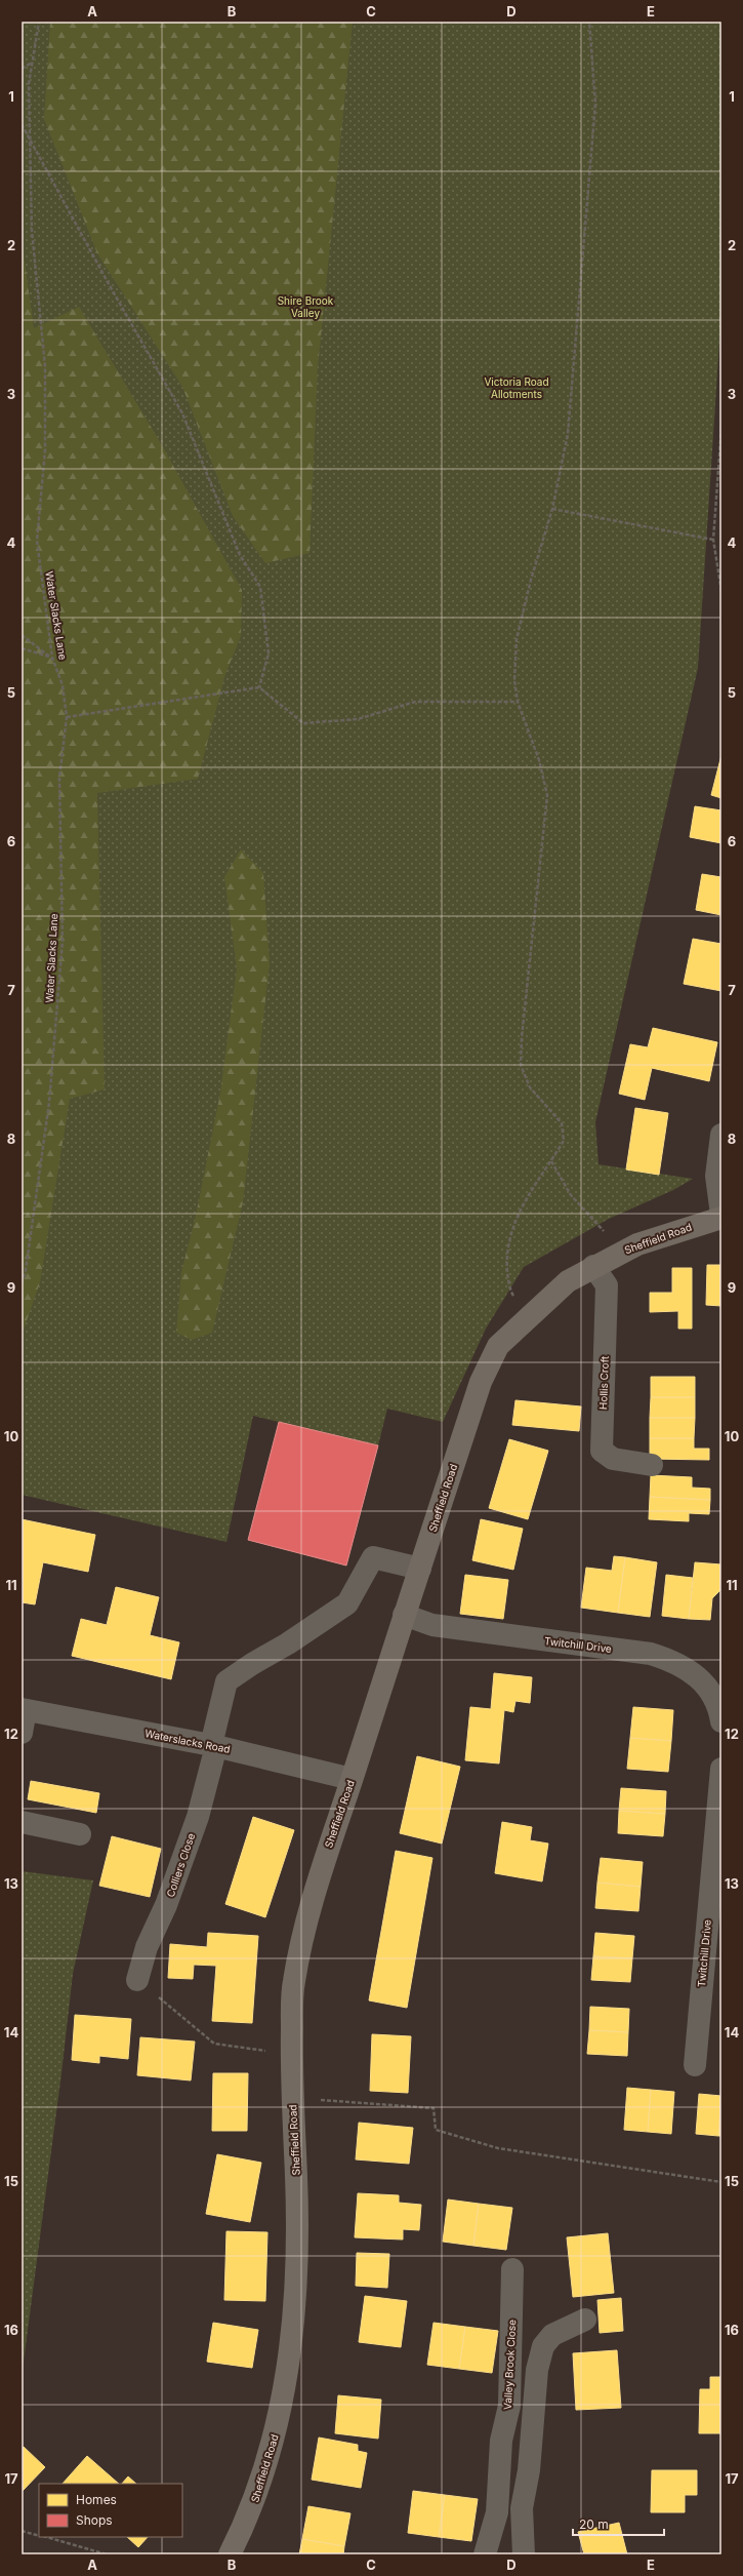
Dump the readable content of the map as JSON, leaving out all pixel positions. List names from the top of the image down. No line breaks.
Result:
{"streets":{"main road":["Sheffield Road"],"street":["Hollis Croft","Twitchill Drive","Waterslacks Road","Colliers Close","Valley Brook Close"],"path":["Water Slacks Lane"]},"crossings":[["Sheffield Road","Hollis Croft"],["Sheffield Road","Twitchill Drive"],["Sheffield Road","Waterslacks Road"],["Sheffield Road","Colliers Close"],["Waterslacks Road","Colliers Close"]],"parks":["Shire Brook Valley","Victoria Road Allotments"],"legend":["Homes","Shops"],"scale_bar":"20 m","grid":{"columns":["A","B","C","D","E"],"rows":["1","2","3","4","5","6","7","8","9","10","11","12","13","14","15","16","17"]}}
